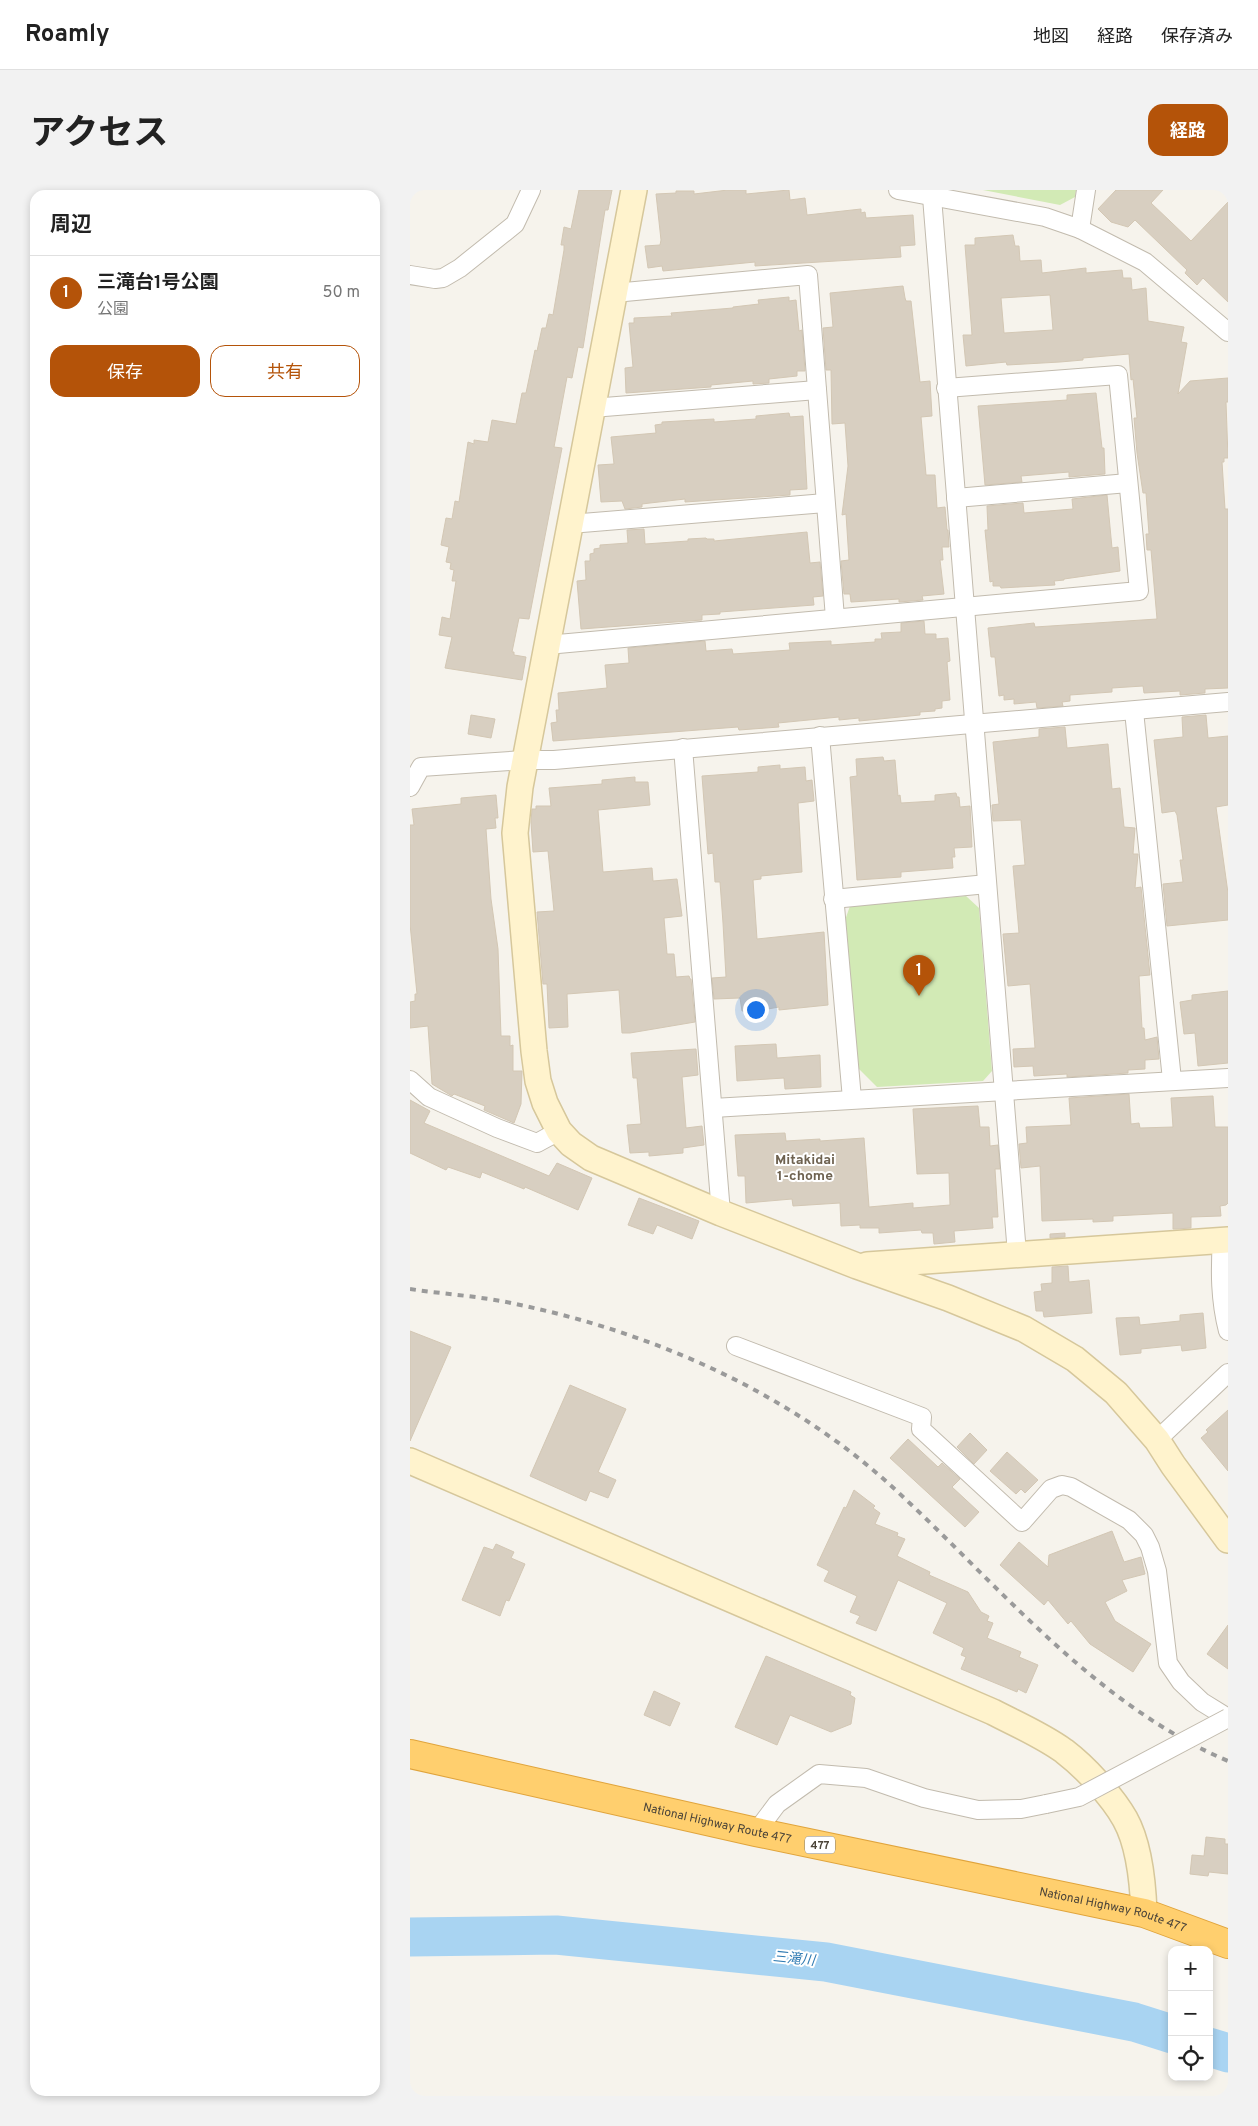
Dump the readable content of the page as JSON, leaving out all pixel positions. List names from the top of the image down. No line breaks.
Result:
{"streets":{"highway":["National Highway Route 477","477"]},"districts":["Mitakidai 1-chome"],"water":["三滝川"],"page":{"header":"Roamly","nav":["地図","経路","保存済み"],"title":"アクセス","buttons":["経路",["保存","共有"]],"heading":"周辺","list":[{"mark":"1","name":"三滝台1号公園","note":"公園","value":"50 m"}],"pins":"1","map_buttons":["+","−"]}}
